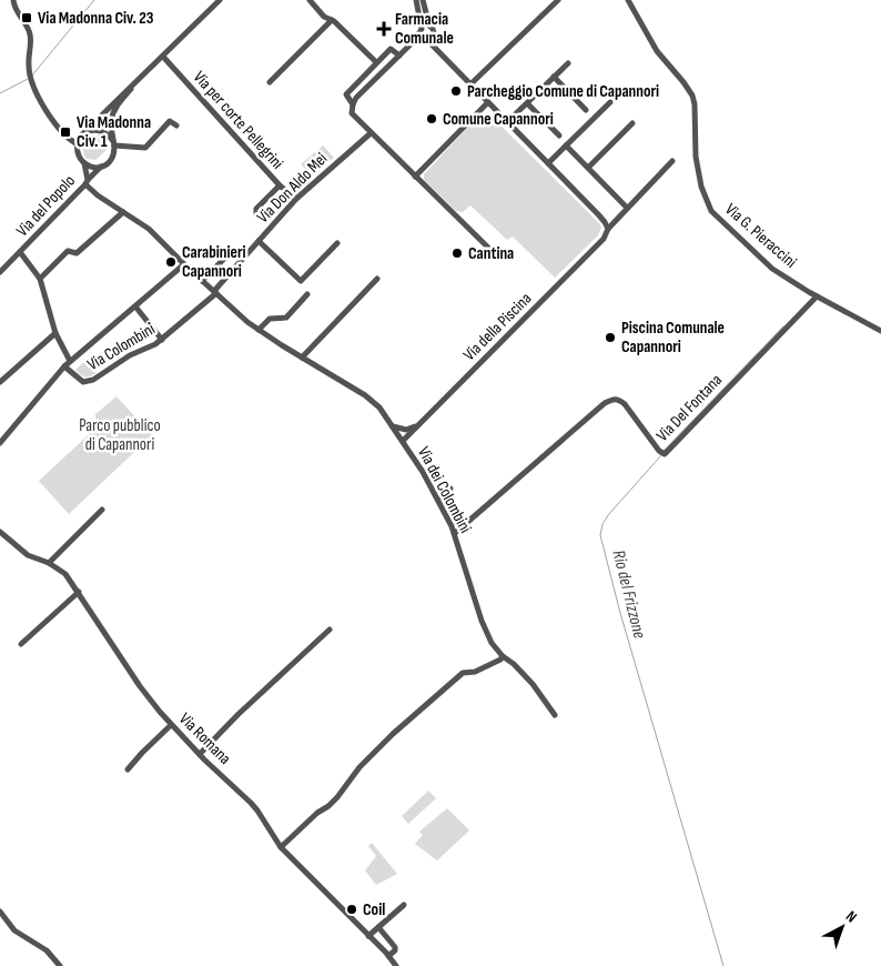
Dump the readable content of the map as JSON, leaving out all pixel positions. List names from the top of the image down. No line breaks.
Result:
{"streets":{"street":["Via per corte Pellegrini","Via Don Aldo Mei","Via del Popolo","Via G. Pieraccini","Via della Piscina","Via Colombini","Via Del Fontana","Via dei Colombini","Via Romana"]},"crossings":[["Via per corte Pellegrini","Via Don Aldo Mei"],["Via Don Aldo Mei","Via Colombini"],["Via Don Aldo Mei","Via dei Colombini"],["Via del Popolo","Via dei Colombini"],["Via G. Pieraccini","Via Del Fontana"],["Via della Piscina","Via dei Colombini"],["Via Colombini","Via dei Colombini"],["Via Del Fontana","Via dei Colombini"]],"water":["Rio del Frizzone"],"parks":["Parco pubblico di Capannori"],"places":{"transit":["Via Madonna Civ. 23","Via Madonna Civ. 1"],"health":["Farmacia Comunale"],"other":["Parcheggio Comune di Capannori","Comune Capannori","Cantina","Carabinieri Capannori","Piscina Comunale Capannori","Coil"]},"north":"top right"}
